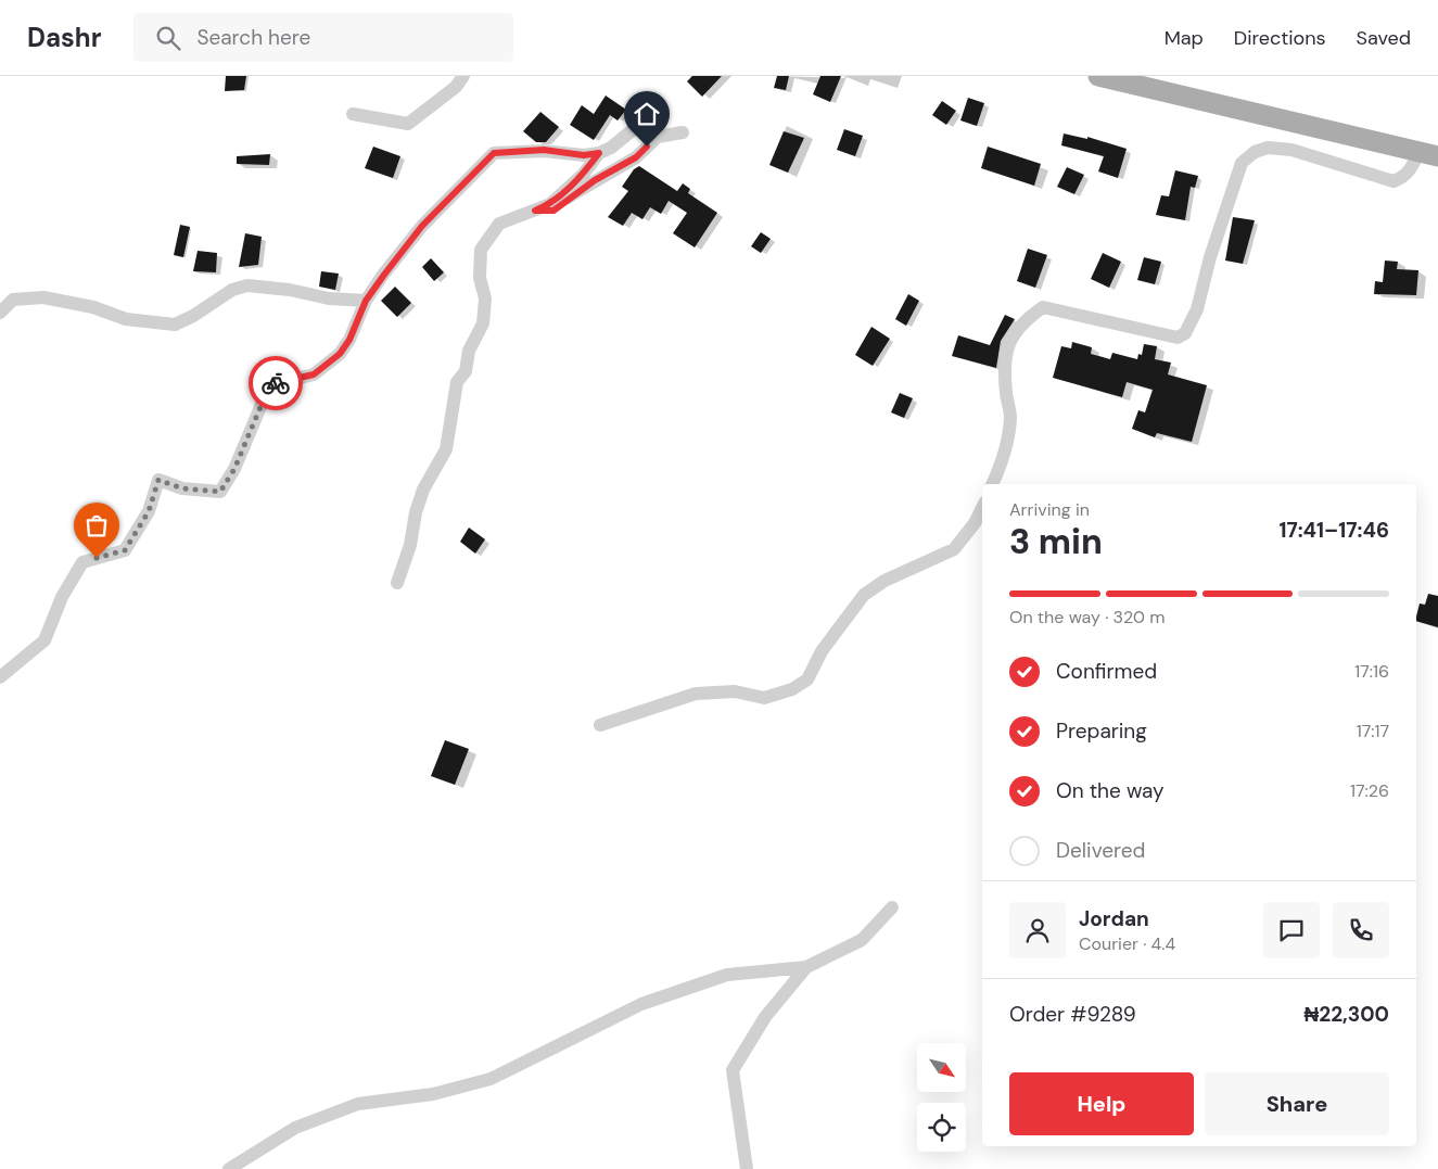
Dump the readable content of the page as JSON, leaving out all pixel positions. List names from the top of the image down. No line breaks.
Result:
{"north":"bottom right","page":{"header":"Dashr","search":"Search here","nav":["Map","Directions","Saved"],"heading":["3 min","Arriving in","17:41–17:46"],"panel":["Jordan","Courier · 4.4","Order #9289","₦22,300"],"bar":"On the way · 320 m","list":[["Confirmed","17:16"],["Preparing","17:17"],["On the way","17:26"],"Delivered"],"buttons":["Help","Share"]}}
